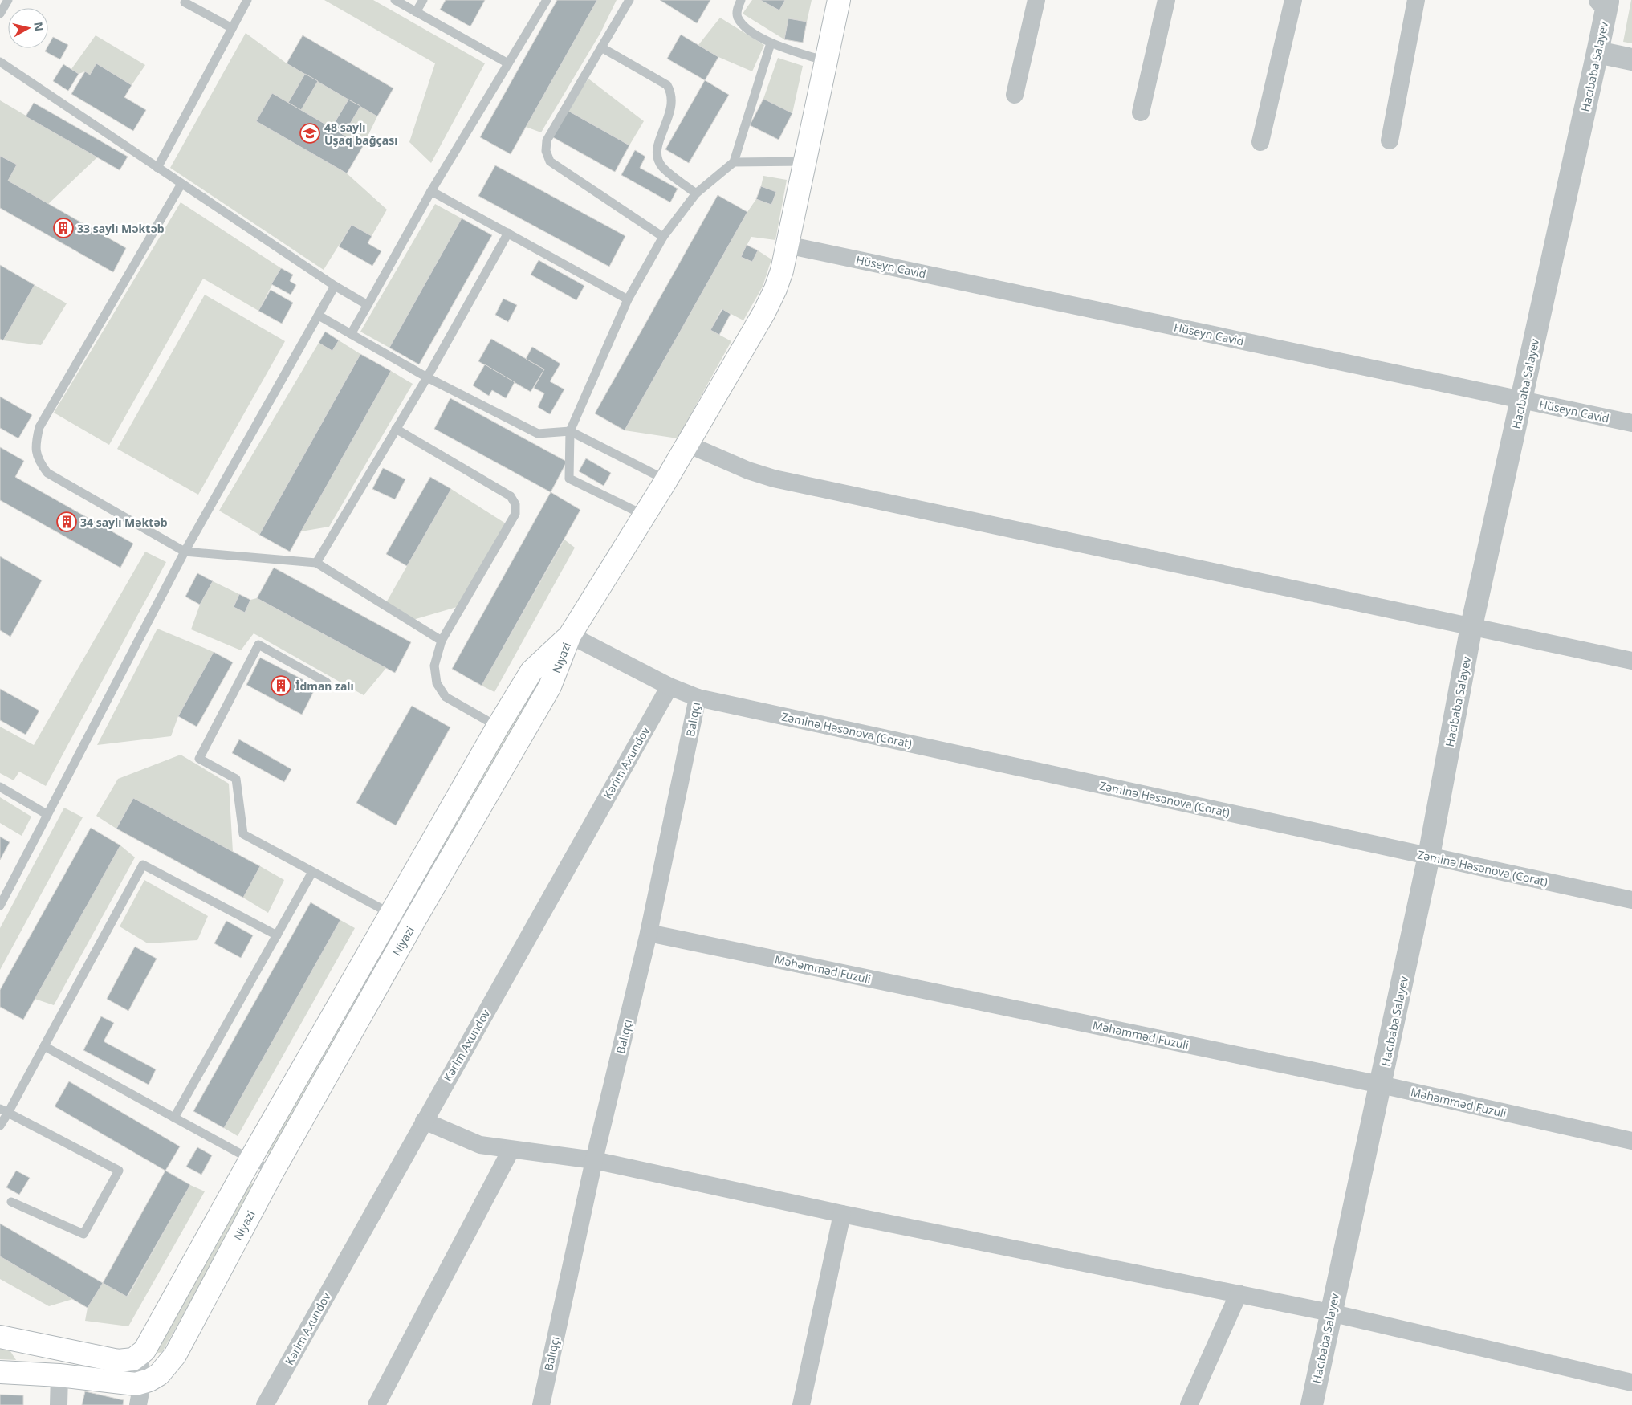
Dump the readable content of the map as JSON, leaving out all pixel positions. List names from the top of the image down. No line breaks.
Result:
{"streets":{"main road":["Niyazi"],"street":["Hacıbaba Salayev","Hüseyn Cavid","Balıqçı","Zəminə Həsənova (Corat)","Kərim Axundov","Məhəmməd Fuzuli"]},"crossings":[["Hacıbaba Salayev","Hüseyn Cavid"],["Hacıbaba Salayev","Zəminə Həsənova (Corat)"],["Hacıbaba Salayev","Məhəmməd Fuzuli"],["Niyazi","Balıqçı"],["Balıqçı","Zəminə Həsənova (Corat)"],["Balıqçı","Kərim Axundov"],["Balıqçı","Məhəmməd Fuzuli"]],"places":{"school or university":["48 saylı Uşaq bağçası"],"building":["33 saylı Məktəb","34 saylı Məktəb","İdman zalı"]},"north":"right"}
